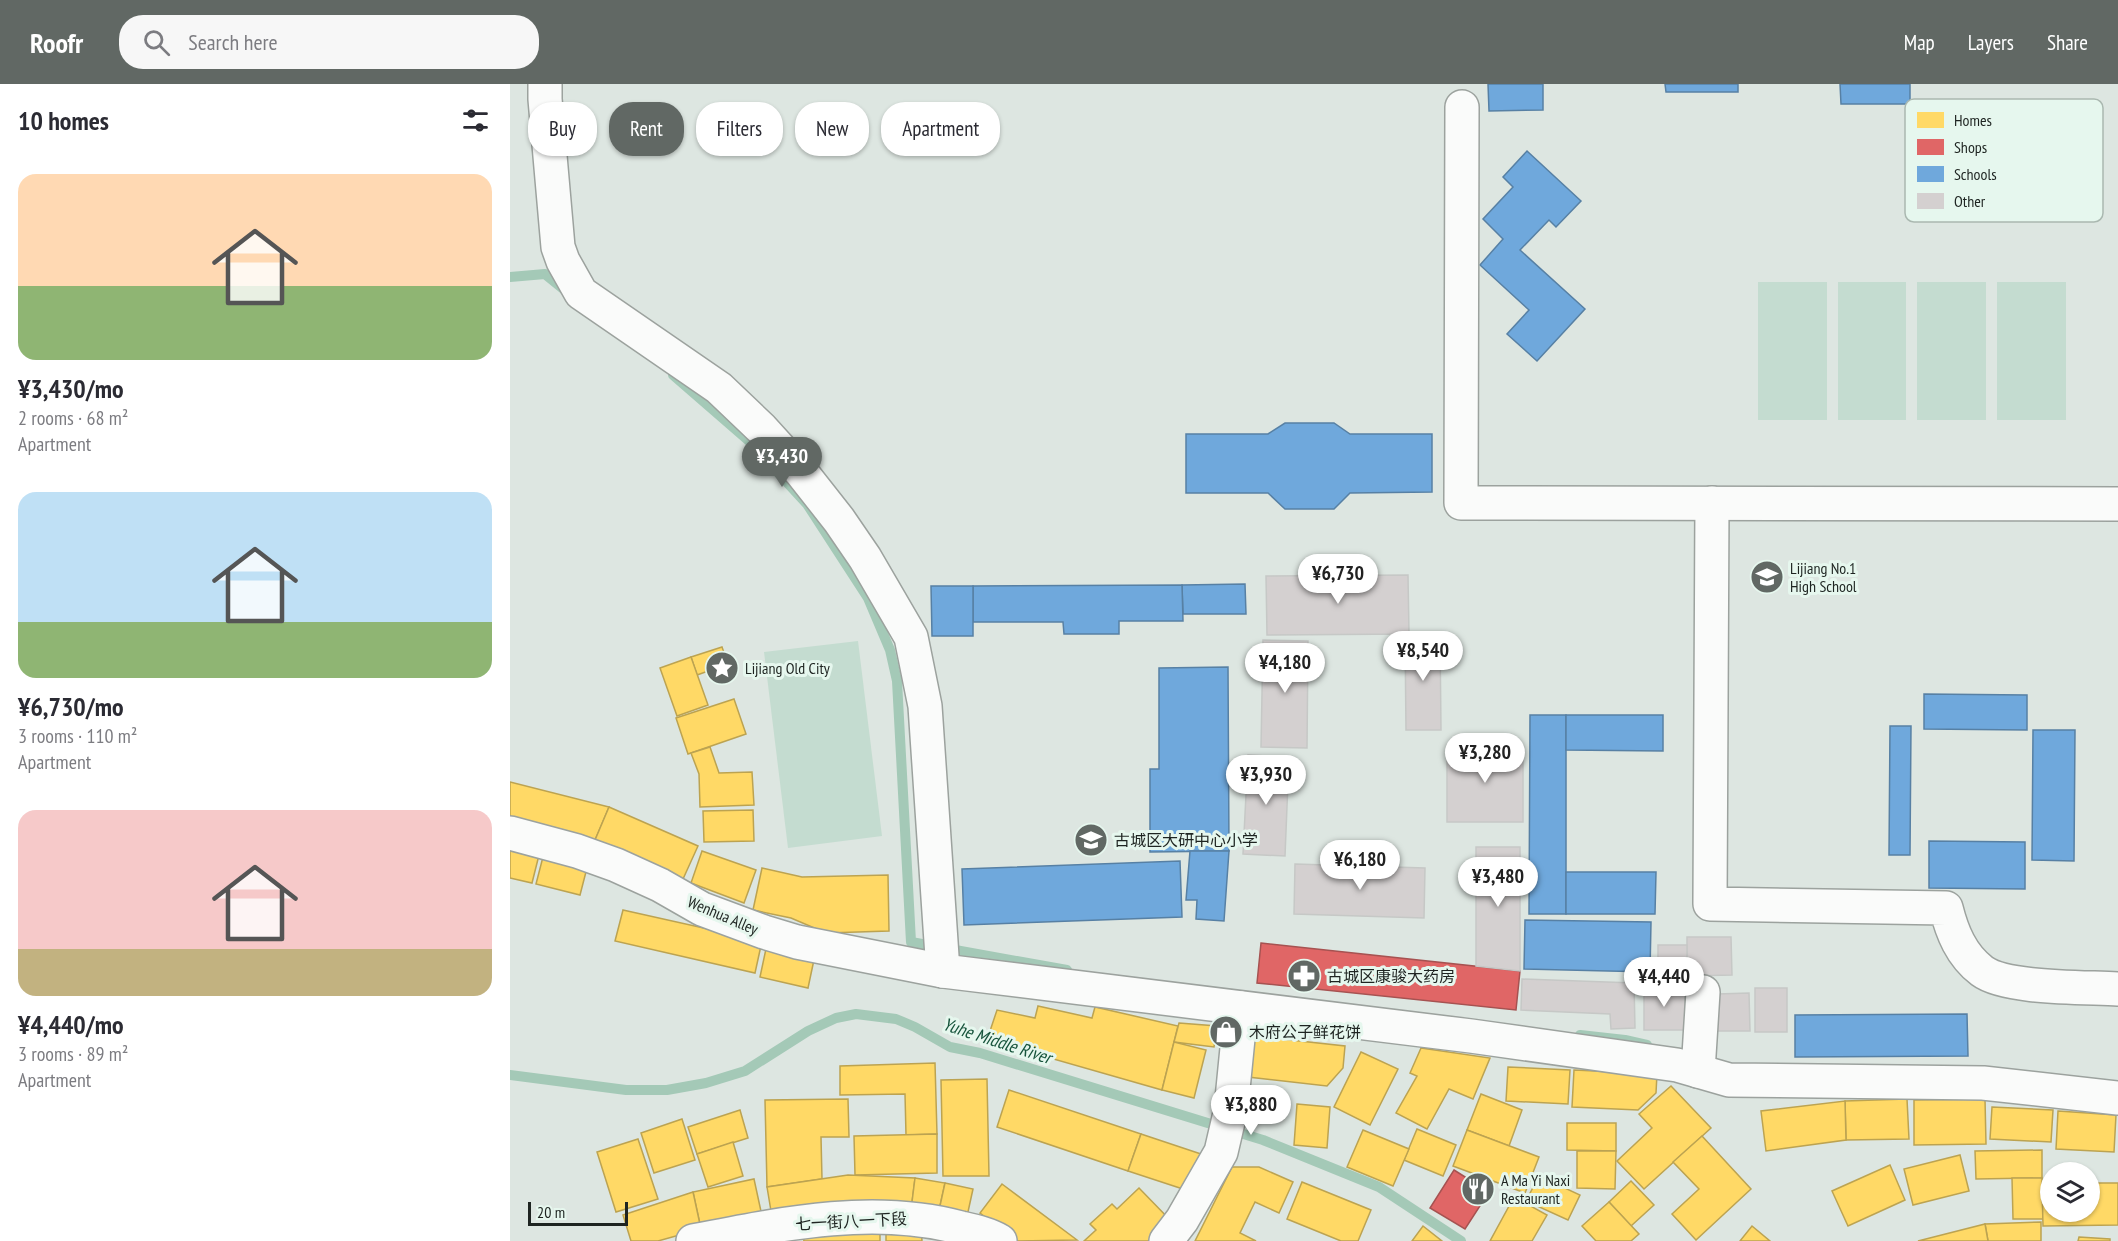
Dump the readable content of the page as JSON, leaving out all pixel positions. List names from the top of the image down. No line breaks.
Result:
{"streets":{"street":["Wenhua Alley","七一街八一下段"]},"water":["Yuhe Middle River"],"places":{"school or university":["Lijiang No.1 High School","古城区大研中心小学"],"place":["Lijiang Old City"],"pharmacy":["古城区康骏大药房"],"shop":["木府公子鲜花饼"],"restaurant":["A Ma Yi Naxi Restaurant"]},"legend":["Homes","Shops","Schools","Other"],"scale_bar":"20 m","page":{"header":"Roofr","search":"Search here","nav":["Map","Layers","Share"],"heading":"10 homes","chip":["Buy","Rent","Filters","New","Apartment"],"list":[{"name":"¥3,430/mo","note":"2 rooms · 68 m² · Apartment"},{"name":"¥6,730/mo","note":"3 rooms · 110 m² · Apartment"},{"name":"¥4,440/mo","note":"3 rooms · 89 m² · Apartment"}],"price":["¥3,430","¥6,730","¥8,540","¥4,180","¥3,280","¥3,930","¥6,180","¥3,480","¥4,440","¥3,880"],"scale":"20 m"}}
